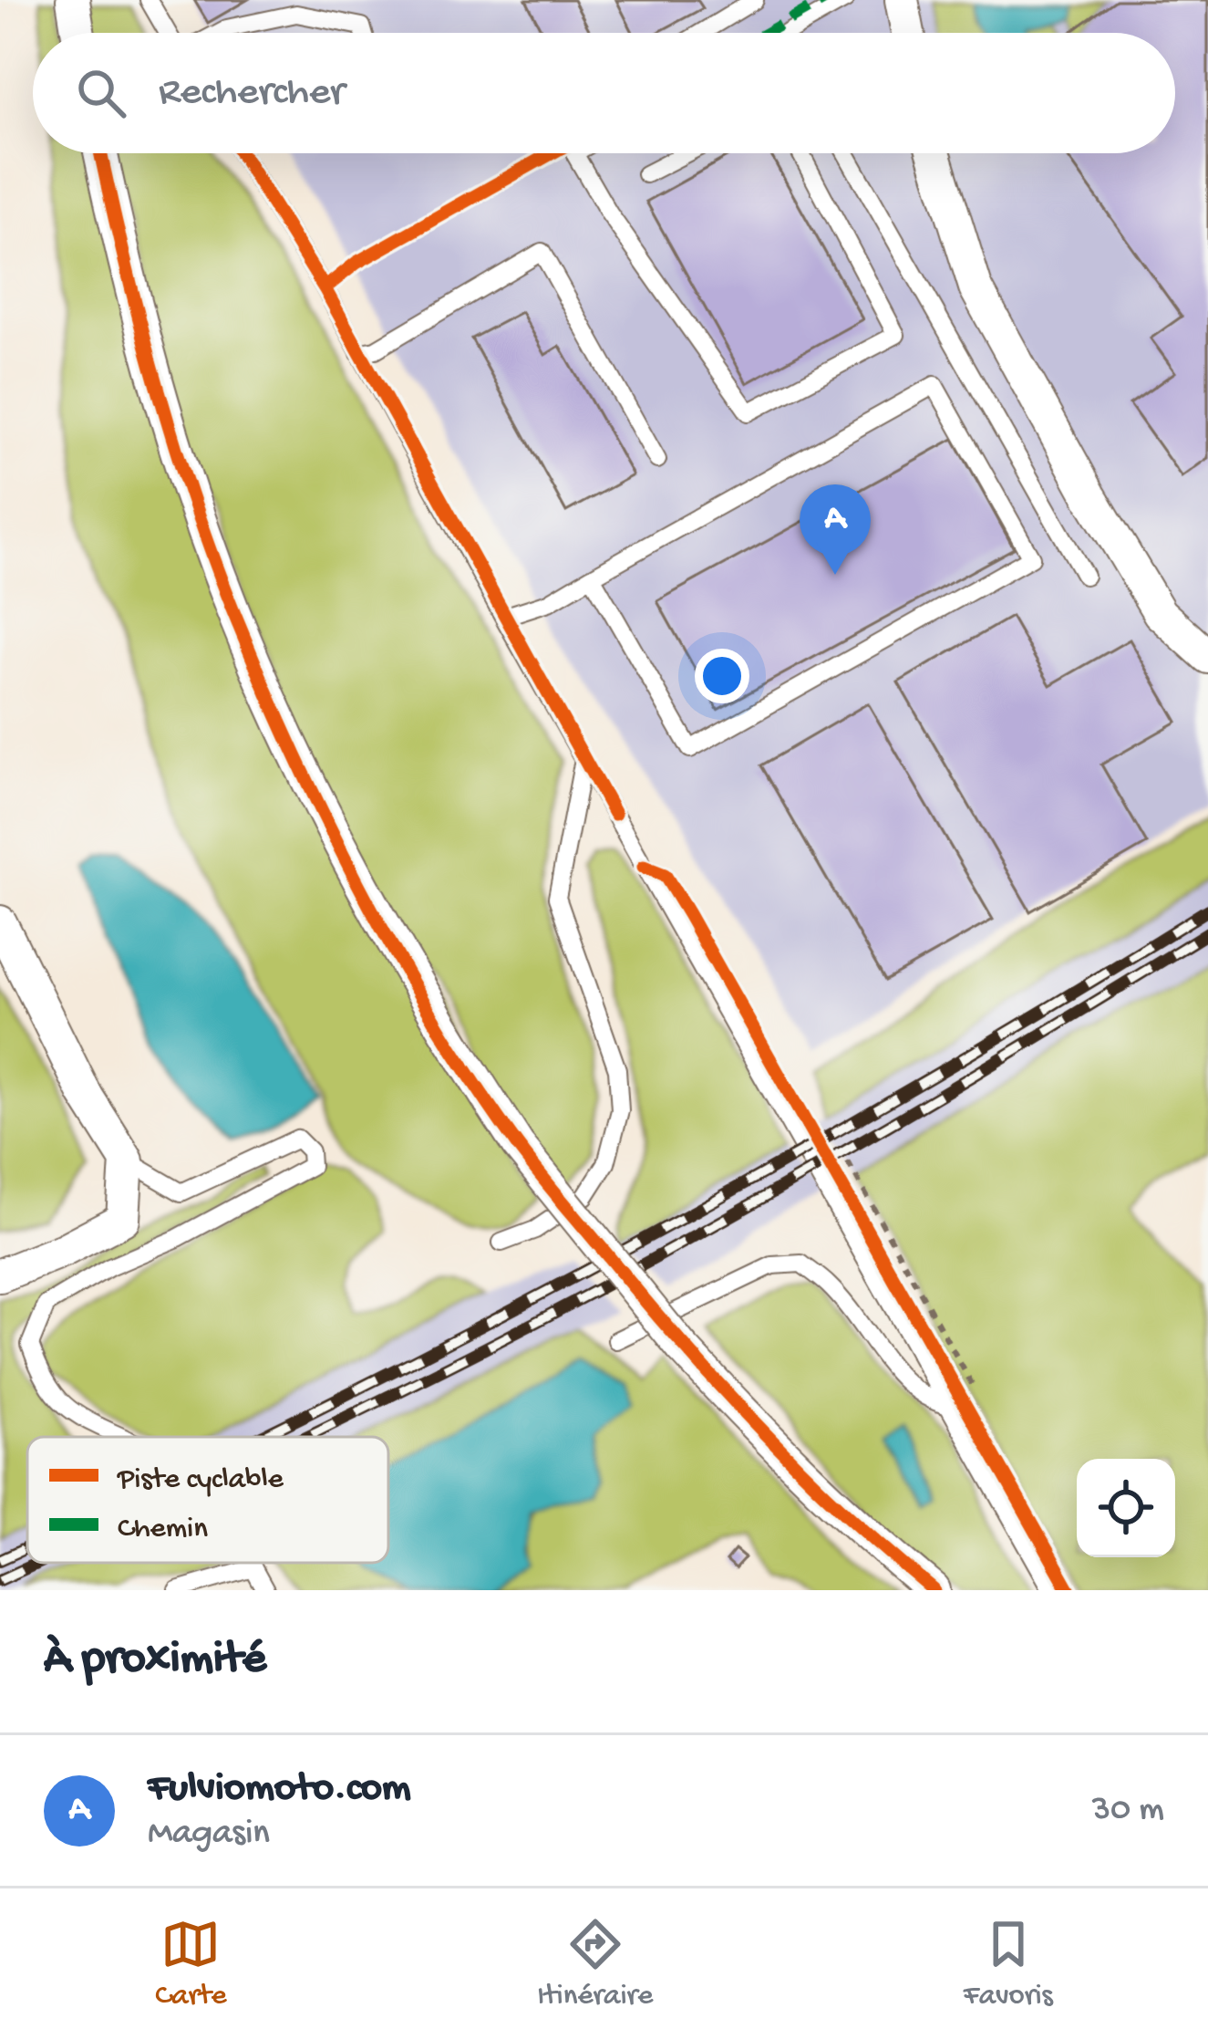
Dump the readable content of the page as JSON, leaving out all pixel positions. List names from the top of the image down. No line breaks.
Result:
{"legend":["Piste cyclable","Chemin"],"page":{"search":"Rechercher","pins":"A","heading":"À proximité","list":[{"mark":"A","name":"Fulviomoto.com","note":"Magasin","value":"30 m"}],"nav":["Carte","Itinéraire","Favoris"]}}
